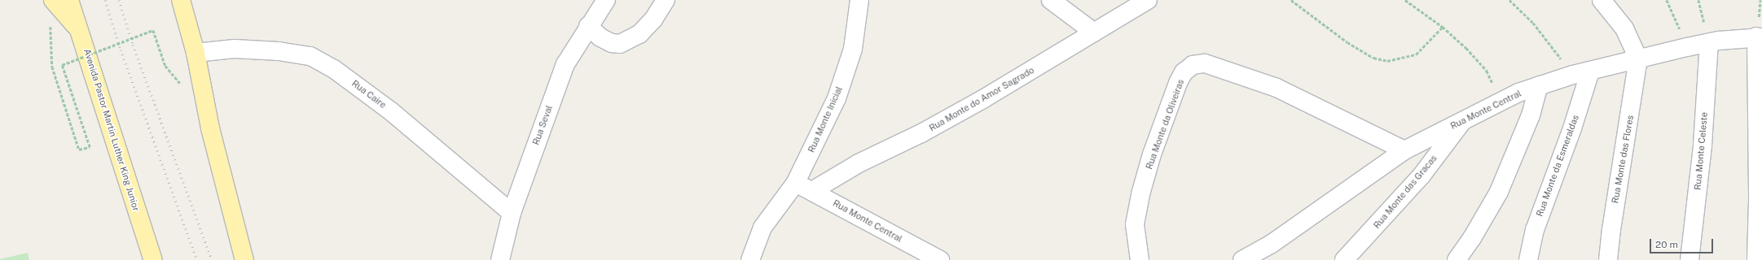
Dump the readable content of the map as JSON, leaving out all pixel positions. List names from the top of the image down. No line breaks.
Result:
{"streets":{"main road":["Avenida Pastor Martin Luther King Junior"],"street":["Rua Caire","Rua Monte do Amor Sagrado","Rua Monte Central","Rua Monte Inicial","Rua Monte da Oliveiras","Rua Seval","Rua Monte Celeste","Rua Monte das Flores","Rua Monte da Esmeraldas","Rua Monte das Gracas"]},"crossings":[["Rua Caire","Rua Seval"],["Rua Monte do Amor Sagrado","Rua Monte Central"],["Rua Monte Central","Rua Monte Inicial"],["Rua Monte Central","Rua Monte da Oliveiras"],["Rua Monte Central","Rua Monte Celeste"],["Rua Monte Central","Rua Monte das Flores"],["Rua Monte Central","Rua Monte da Esmeraldas"],["Rua Monte Central","Rua Monte das Gracas"]],"scale_bar":"20 m"}
